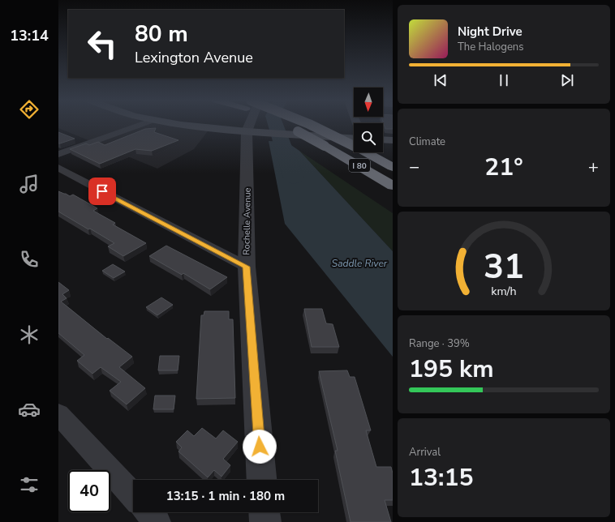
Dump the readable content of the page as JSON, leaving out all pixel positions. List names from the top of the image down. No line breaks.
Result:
{"streets":{"highway":["I 80"],"street":["Rochelle Avenue"]},"water":["Saddle River"],"north":"bottom","page":{"tabs":"13:14","turn":["80 m","Lexington Avenue"],"song":["Night Drive","The Halogens"],"tile":["Climate",["Range · 39%","195 km"],["Arrival","13:15"]],"heat":["−","21°","+"],"limit":"40","trip":"13:15 · 1 min · 180 m","gauge":["31","km/h"]}}
